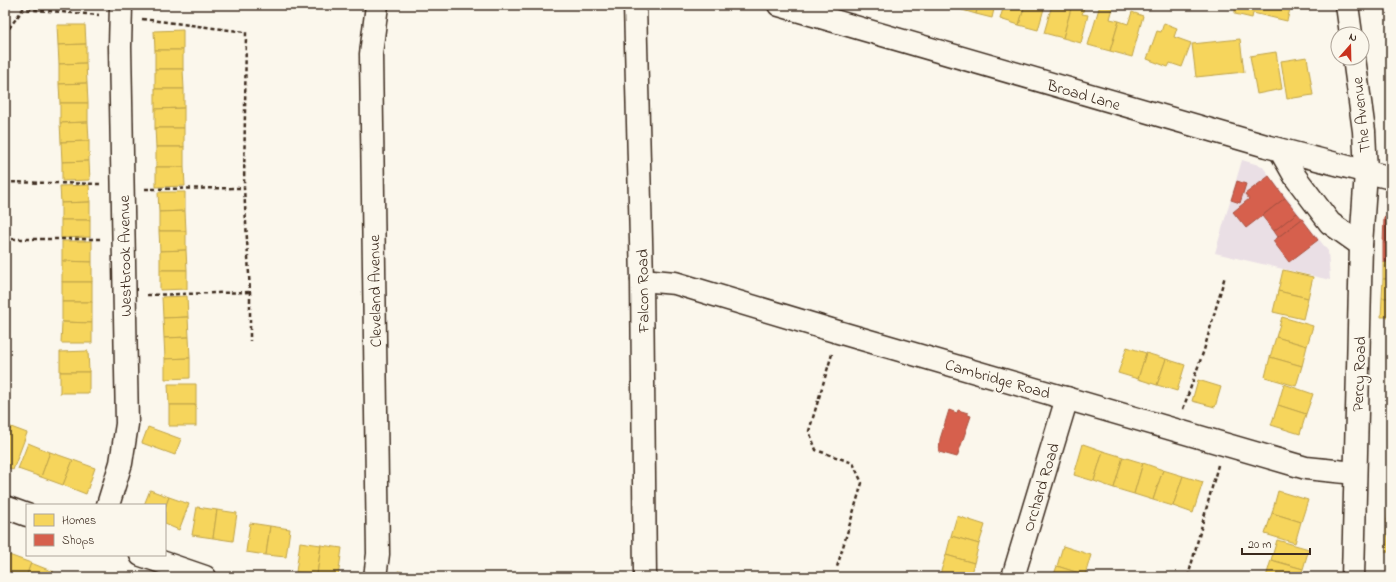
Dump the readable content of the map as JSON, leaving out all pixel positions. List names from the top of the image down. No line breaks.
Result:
{"streets":{"street":["Broad Lane","The Avenue","Westbrook Avenue","Cleveland Avenue","Falcon Road","Percy Road","Cambridge Road","Orchard Road"]},"crossings":[["Broad Lane","The Avenue"],["Broad Lane","Percy Road"],["The Avenue","Percy Road"],["Falcon Road","Cambridge Road"],["Percy Road","Cambridge Road"],["Cambridge Road","Orchard Road"]],"legend":["Homes","Shops"],"scale_bar":"20 m","north":"top"}
